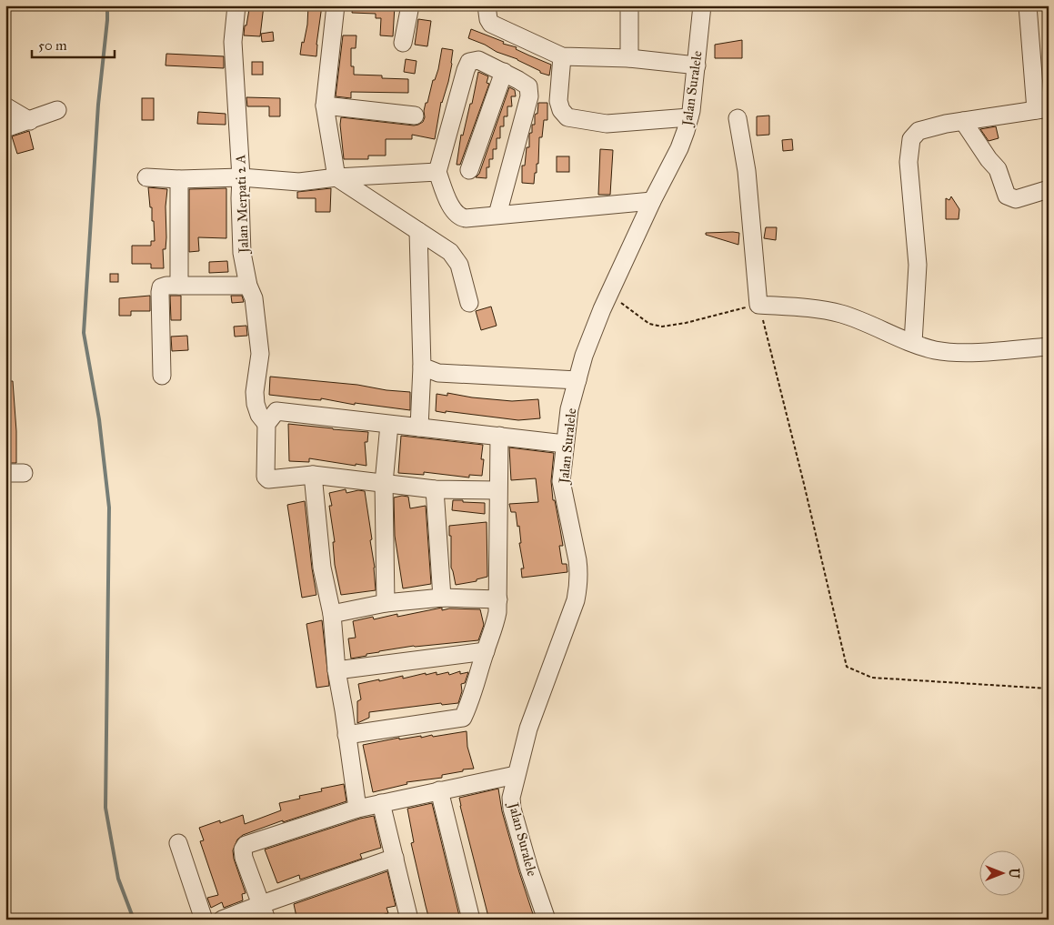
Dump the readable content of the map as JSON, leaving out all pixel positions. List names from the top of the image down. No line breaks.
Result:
{"streets":{"street":["Jalan Suralele","Jalan Merpati 2 A"]},"scale_bar":"50 m","north":"right"}
